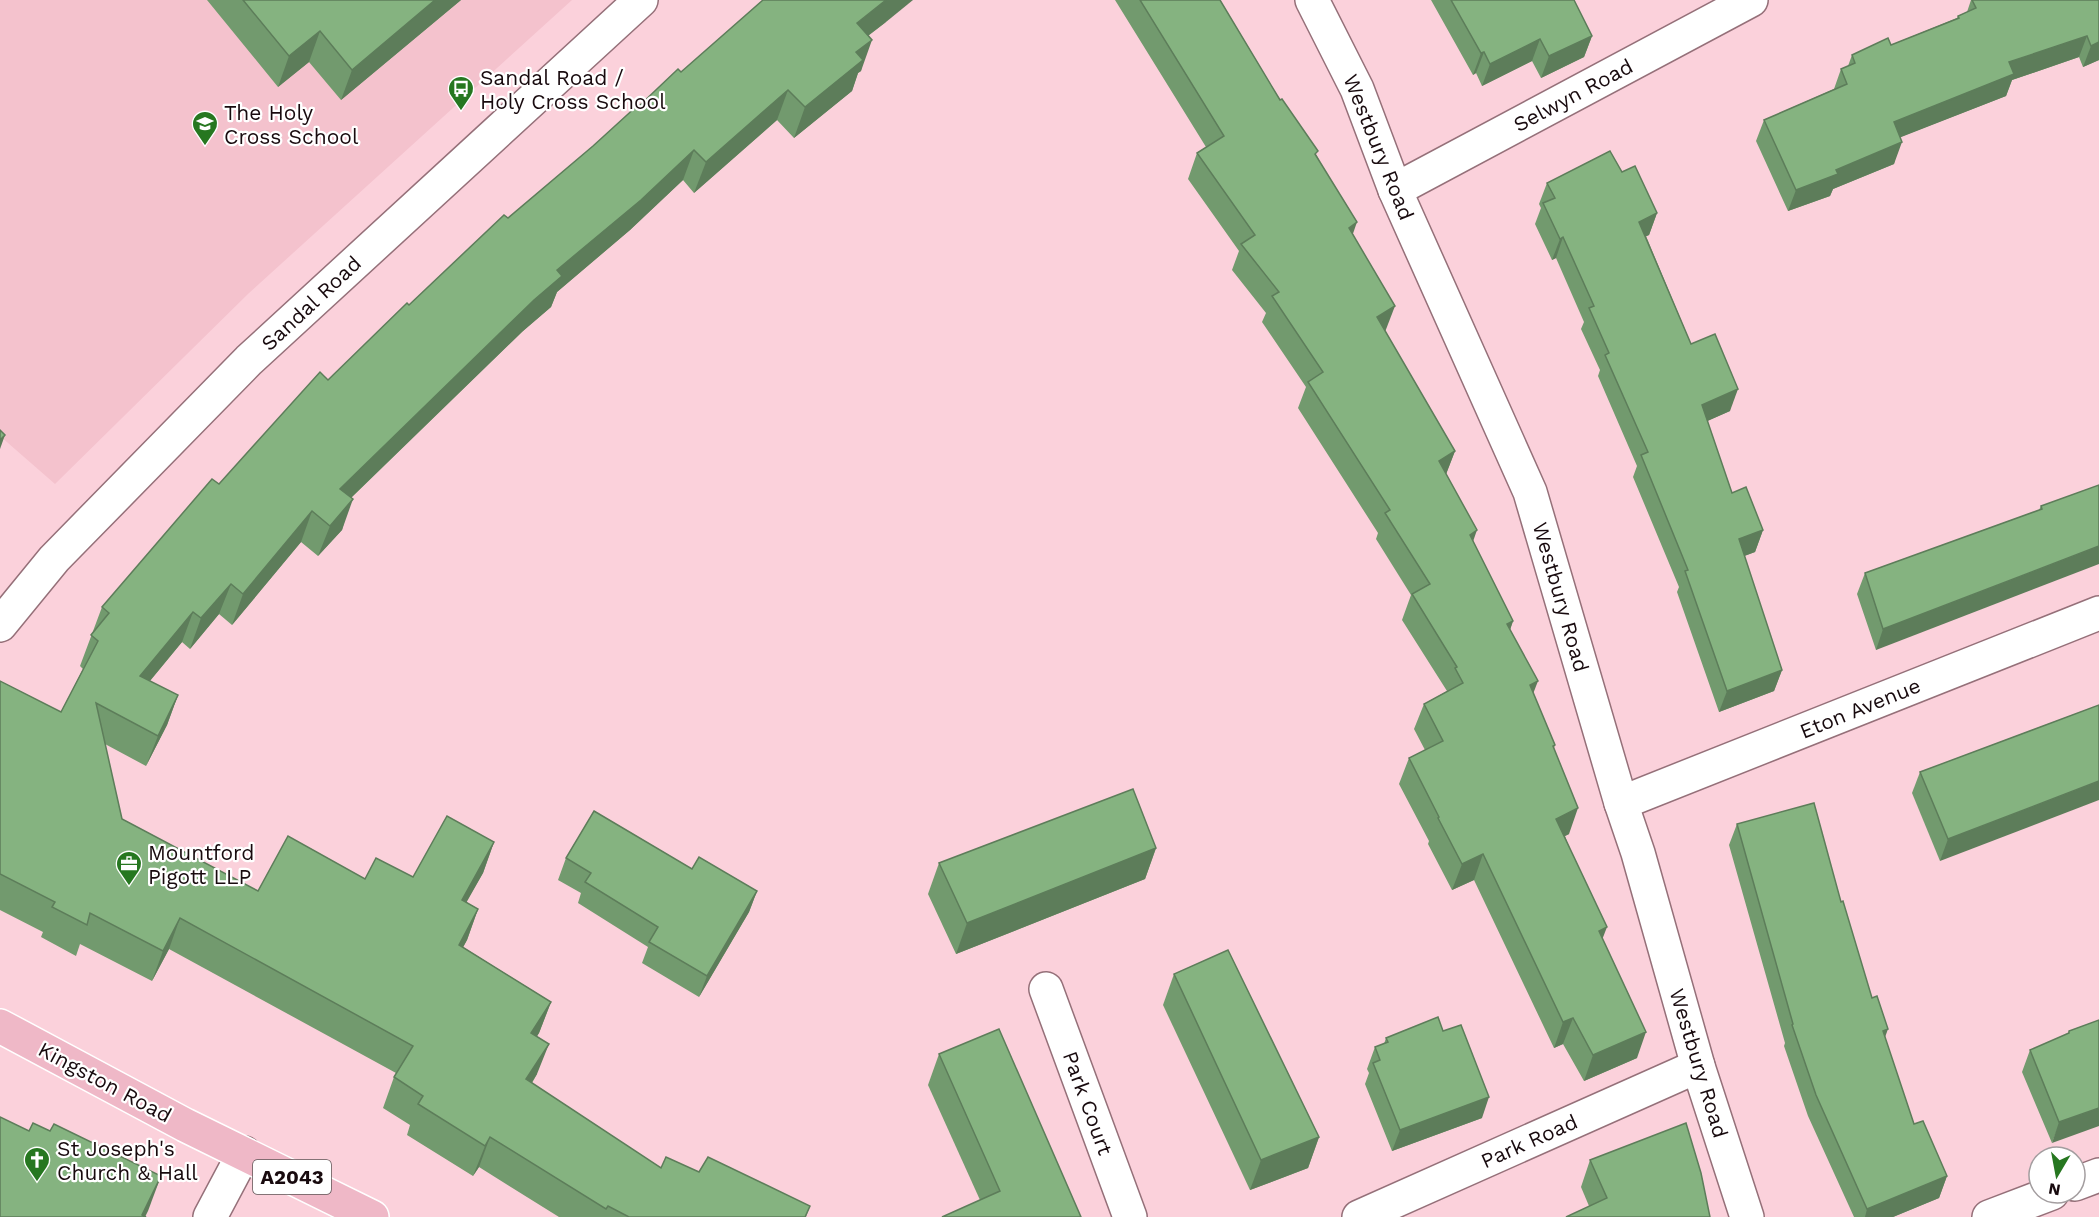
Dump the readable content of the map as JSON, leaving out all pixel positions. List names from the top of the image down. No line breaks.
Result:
{"streets":{"main road":["Kingston Road","A2043"],"street":["Selwyn Road","Westbury Road","Sandal Road","Eton Avenue","Park Court","Park Road"]},"crossings":[["Selwyn Road","Westbury Road"],["Westbury Road","Eton Avenue"],["Westbury Road","Park Road"]],"places":{"bus stop":["Sandal Road / Holy Cross School"],"school or university":["The Holy Cross School"],"office":["Mountford Pigott LLP"],"church":["St Joseph's Church & Hall"]},"north":"bottom"}
